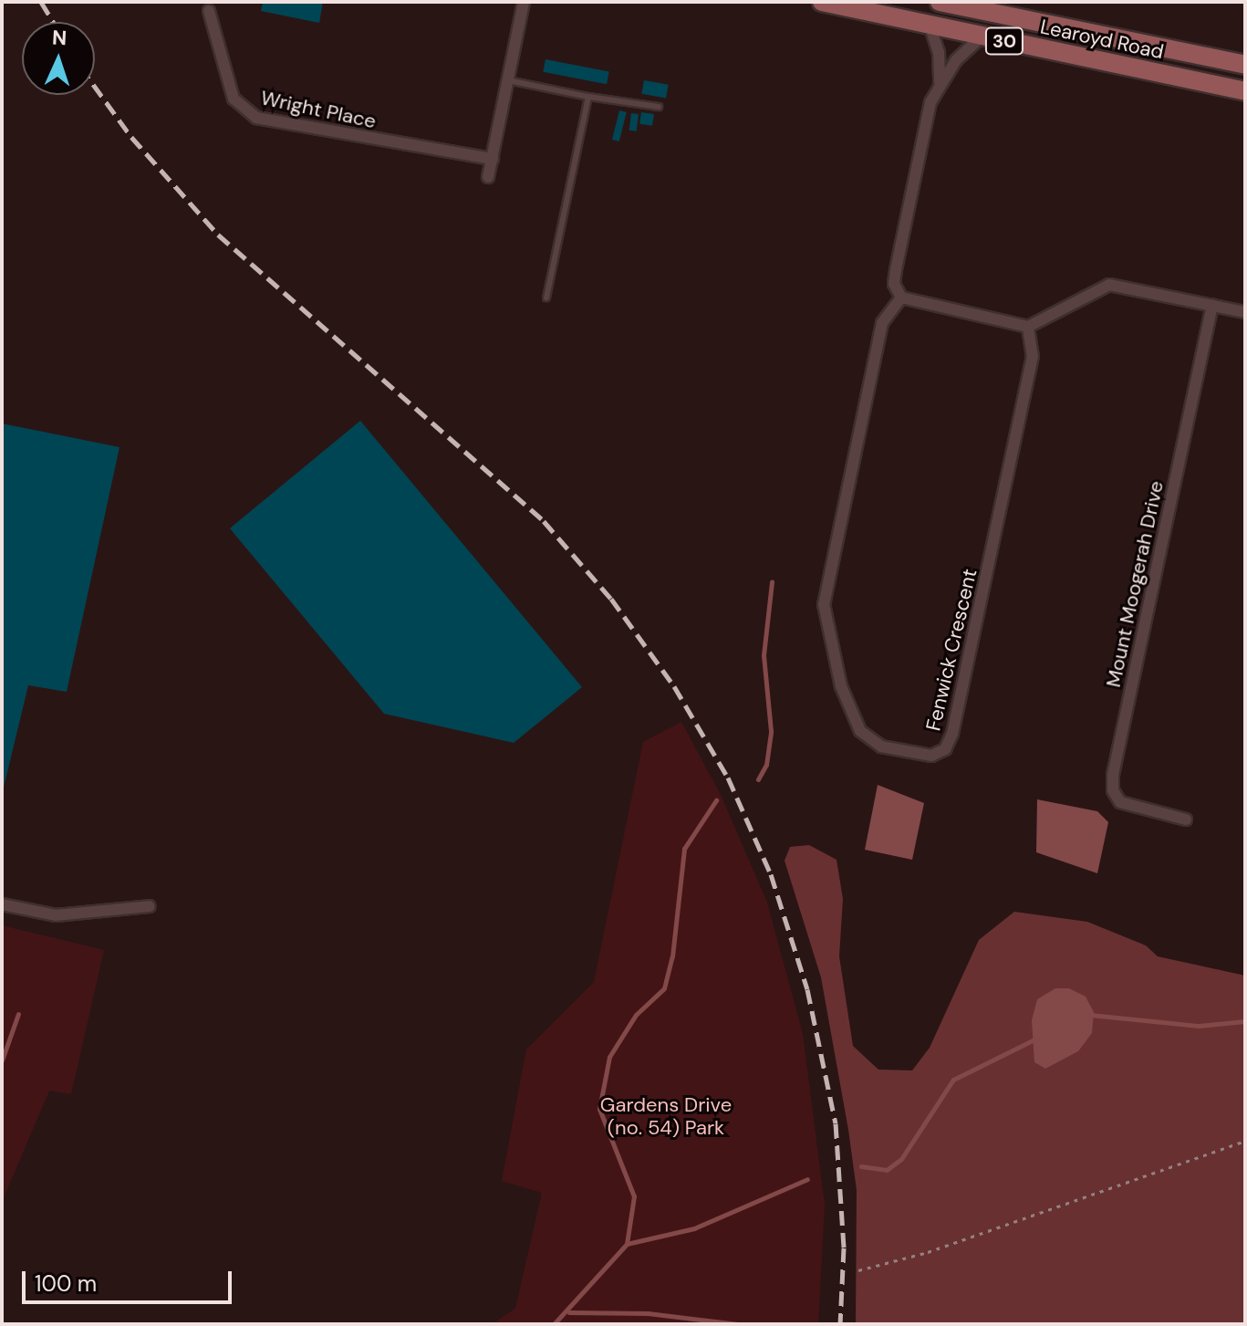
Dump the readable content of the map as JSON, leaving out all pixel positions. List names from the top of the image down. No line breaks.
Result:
{"streets":{"main road":["Learoyd Road","30"],"street":["Wright Place","Mount Moogerah Drive","Fenwick Crescent"]},"parks":["Gardens Drive (no. 54) Park"],"scale_bar":"100 m","north":"top"}
